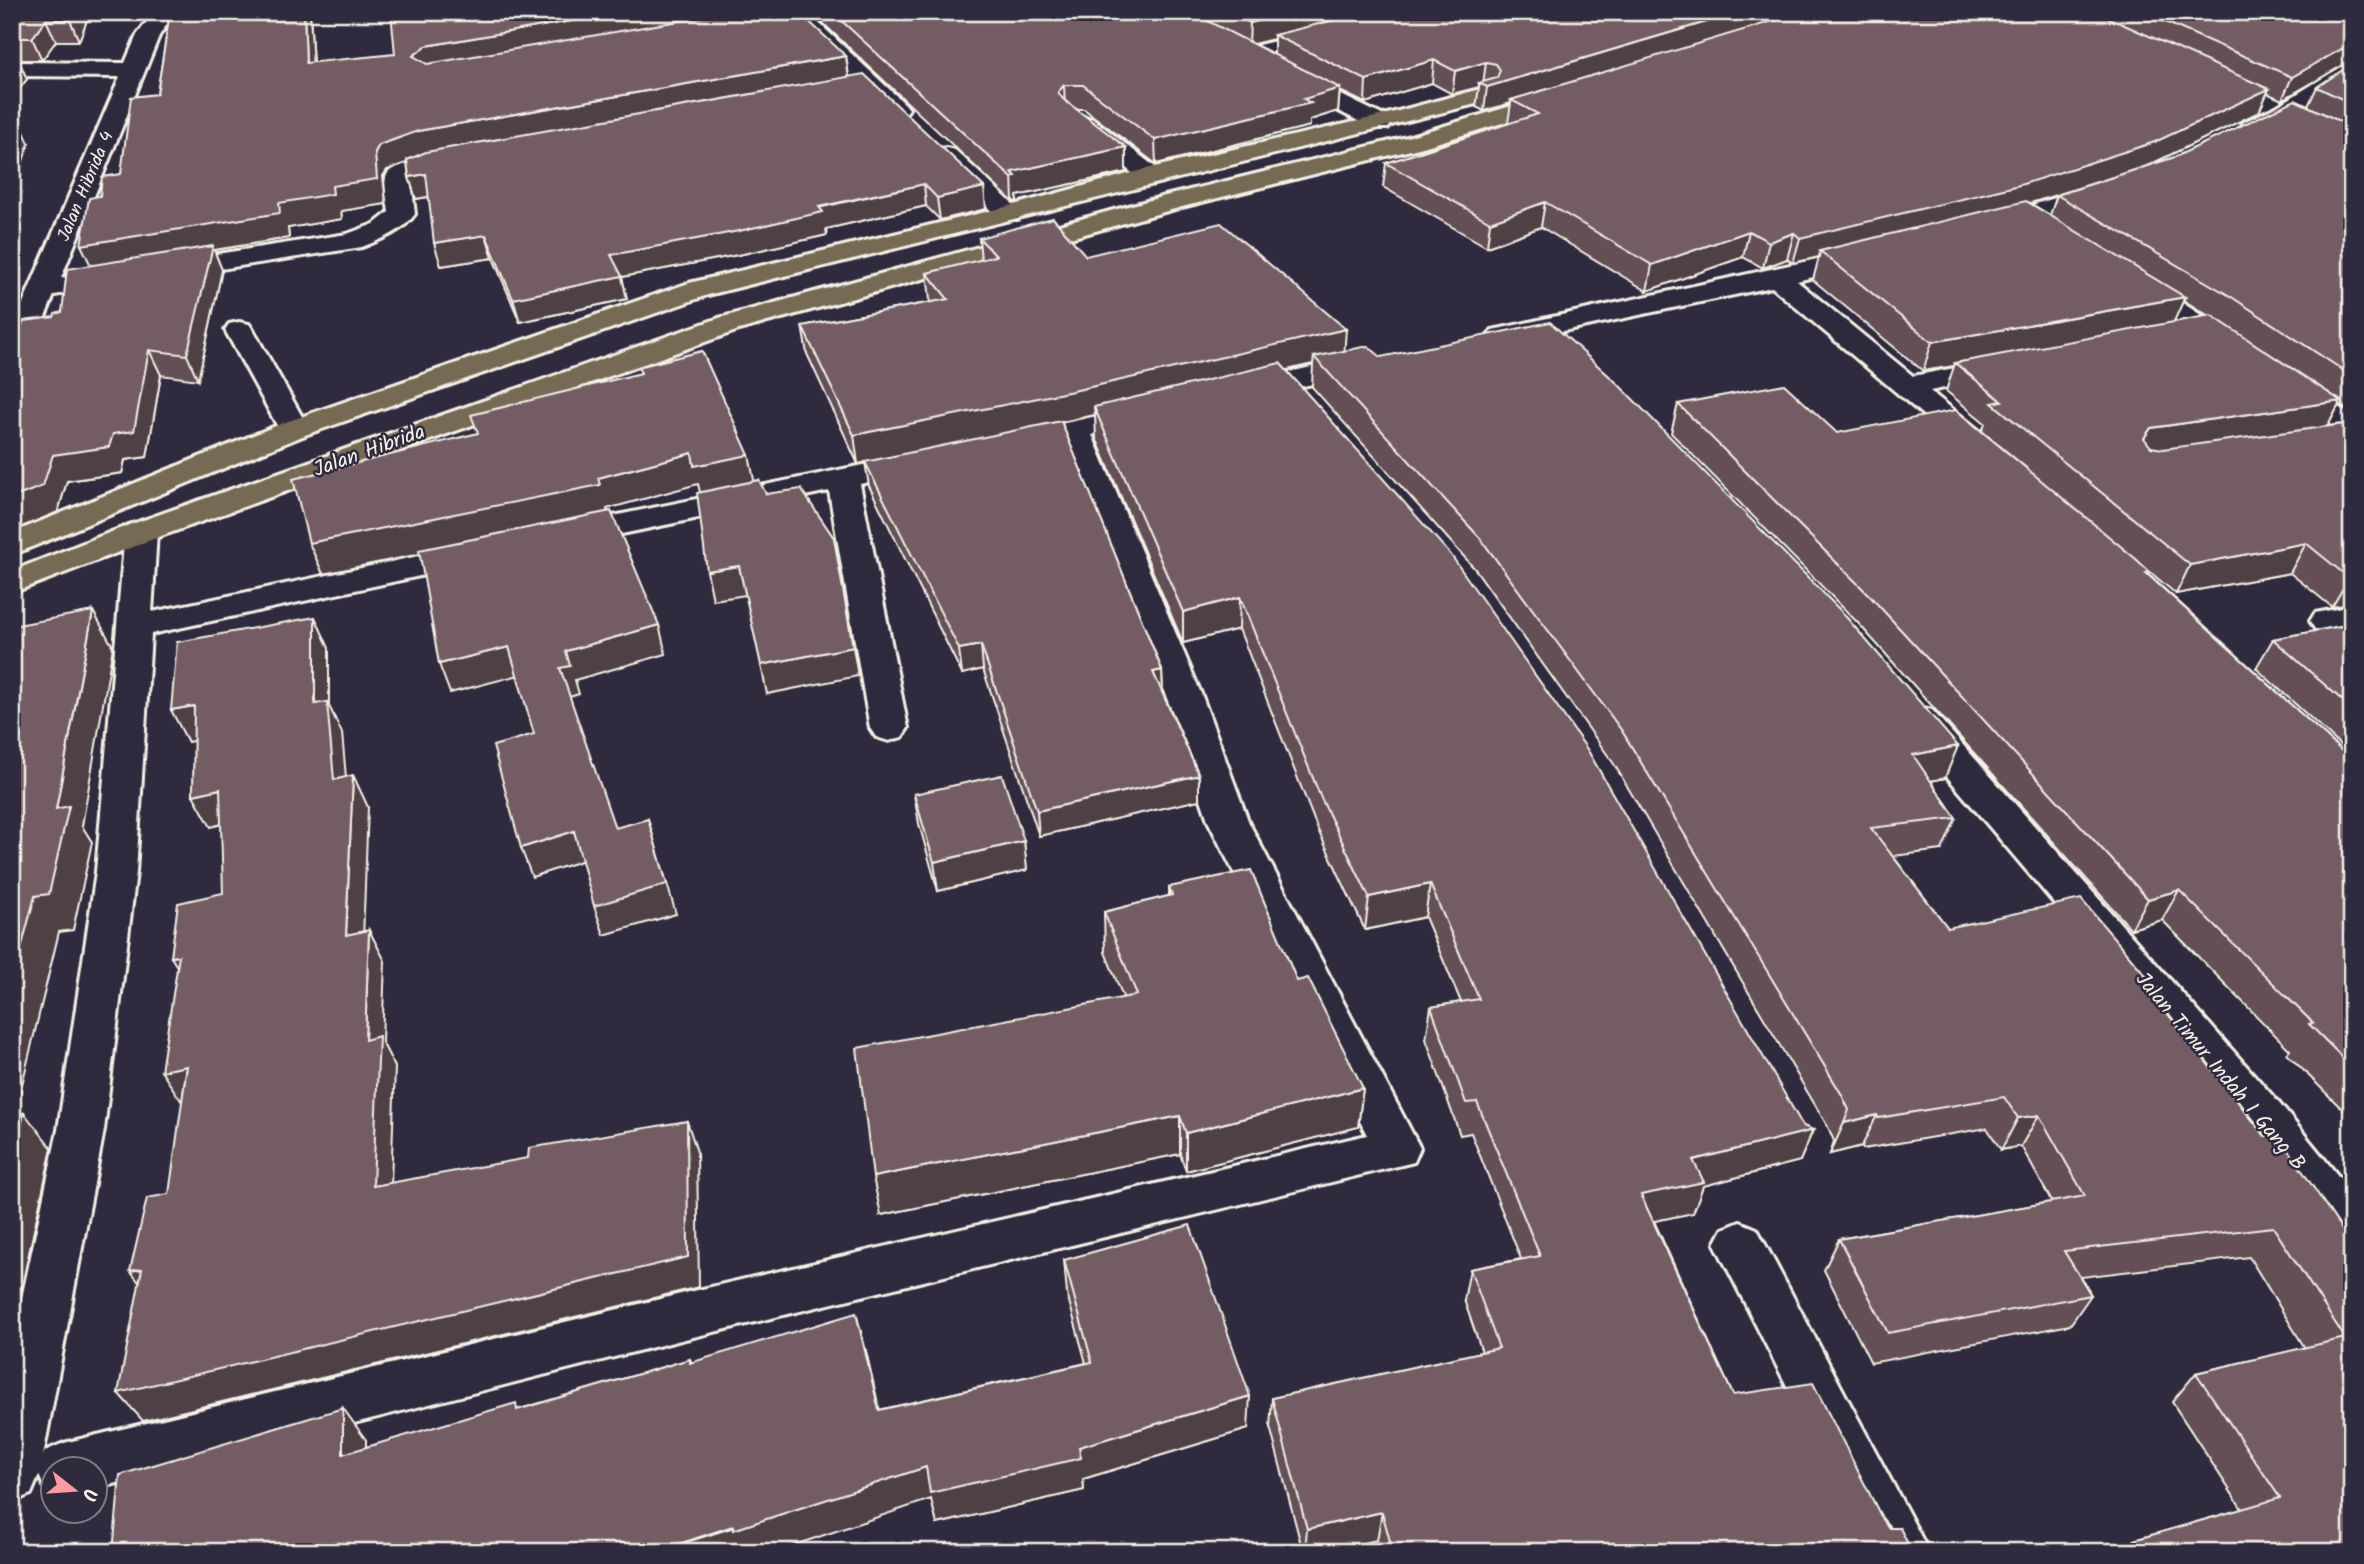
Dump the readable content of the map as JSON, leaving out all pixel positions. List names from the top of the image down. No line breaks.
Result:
{"streets":{"main road":["Jalan Hibrida"],"street":["Jalan Hibrida 4","Jalan Timur Indah I Gang B"]},"north":"right"}
